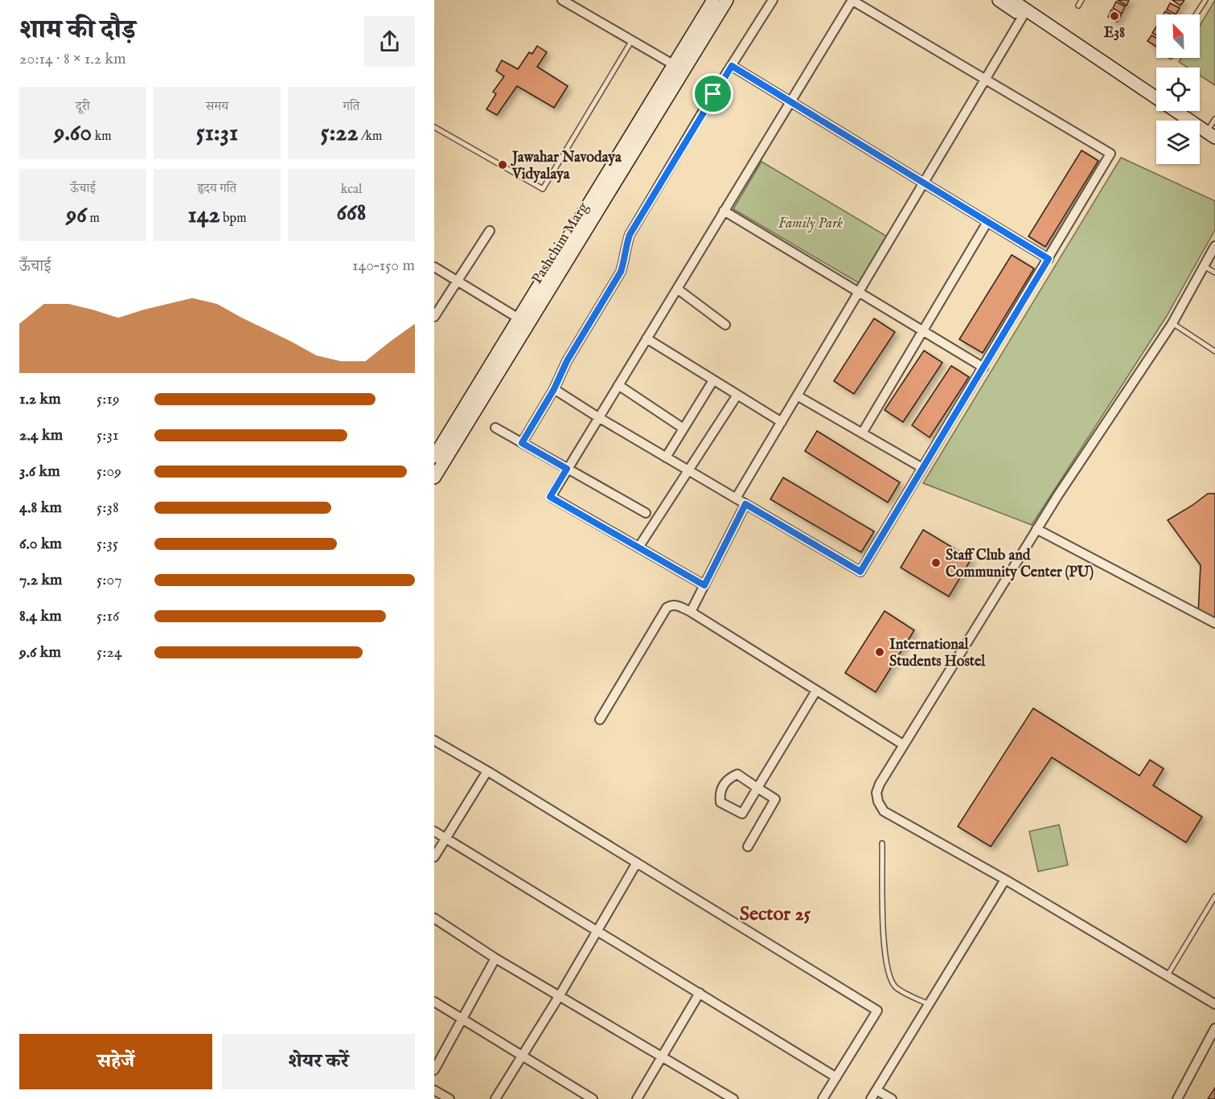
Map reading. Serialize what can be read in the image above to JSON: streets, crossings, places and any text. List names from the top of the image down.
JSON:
{
  "streets": {
    "main road": ["Pashchim Marg"]
  },
  "districts": ["Sector 25"],
  "parks": ["Family Park"],
  "places": [
    "E38",
    "Jawahar Navodaya Vidyalaya",
    "Staff Club and Community Center (PU)",
    "International Students Hostel"
  ],
  "north": "top left",
  "page": {
    "heading": ["शाम की दौड़", "20:14 · 8 × 1.2 km"],
    "stats": [
      ["दूरी", "9.60 km"],
      ["समय", "51:31"],
      ["गति", "5:22 /km"],
      ["ऊँचाई", "96 m"],
      ["हृदय गति", "142 bpm"],
      ["kcal", "668"]
    ],
    "chart": ["ऊँचाई", "140–150 m"],
    "list": [
      {
        "name": "1.2 km",
        "note": "5:19"
      },
      {
        "name": "2.4 km",
        "note": "5:31"
      },
      {
        "name": "3.6 km",
        "note": "5:09"
      },
      {
        "name": "4.8 km",
        "note": "5:38"
      },
      {
        "name": "6.0 km",
        "note": "5:35"
      },
      {
        "name": "7.2 km",
        "note": "5:07"
      },
      {
        "name": "8.4 km",
        "note": "5:16"
      },
      {
        "name": "9.6 km",
        "note": "5:24"
      }
    ],
    "buttons": ["सहेजें", "शेयर करें"]
  }
}
